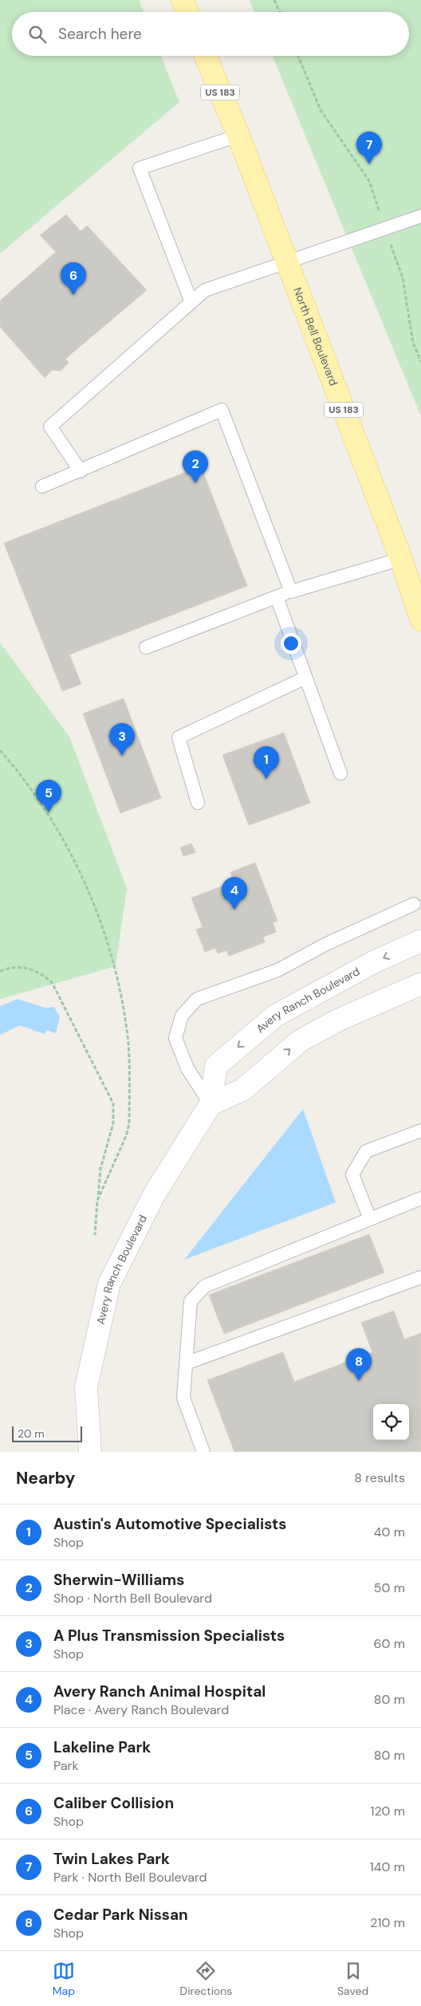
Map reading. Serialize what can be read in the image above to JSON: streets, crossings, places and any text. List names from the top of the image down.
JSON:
{
  "streets": {
    "main road": ["US 183", "North Bell Boulevard"],
    "street": ["Avery Ranch Boulevard"]
  },
  "crossings": [
    ["US 183", "North Bell Boulevard"]
  ],
  "scale_bar": "20 m",
  "page": {
    "search": "Search here",
    "pins": [
      "7",
      "6",
      "2",
      "3",
      "1",
      "5",
      "4",
      "8"
    ],
    "scale": "20 m",
    "heading": ["Nearby", "8 results"],
    "list": [
      {
        "mark": "1",
        "name": "Austin's Automotive Specialists",
        "note": "Shop",
        "value": "40 m"
      },
      {
        "mark": "2",
        "name": "Sherwin-Williams",
        "note": "Shop · North Bell Boulevard",
        "value": "50 m"
      },
      {
        "mark": "3",
        "name": "A Plus Transmission Specialists",
        "note": "Shop",
        "value": "60 m"
      },
      {
        "mark": "4",
        "name": "Avery Ranch Animal Hospital",
        "note": "Place · Avery Ranch Boulevard",
        "value": "80 m"
      },
      {
        "mark": "5",
        "name": "Lakeline Park",
        "note": "Park",
        "value": "80 m"
      },
      {
        "mark": "6",
        "name": "Caliber Collision",
        "note": "Shop",
        "value": "120 m"
      },
      {
        "mark": "7",
        "name": "Twin Lakes Park",
        "note": "Park · North Bell Boulevard",
        "value": "140 m"
      },
      {
        "mark": "8",
        "name": "Cedar Park Nissan",
        "note": "Shop",
        "value": "210 m"
      }
    ],
    "nav": ["Map", "Directions", "Saved"]
  }
}
